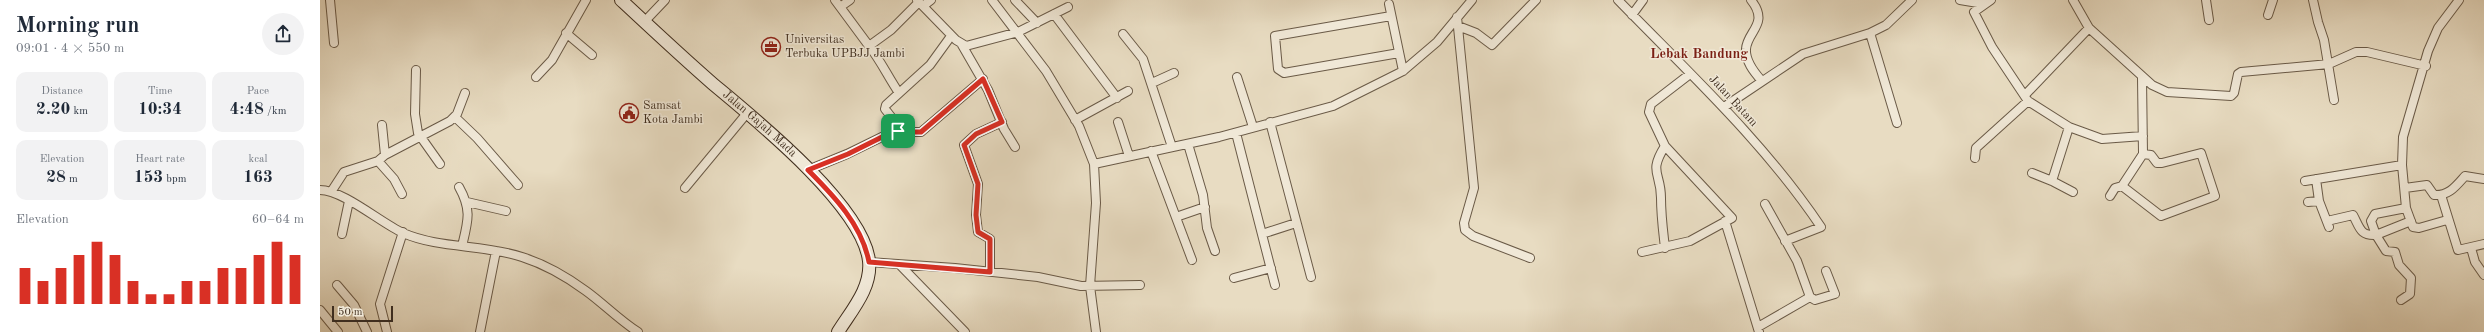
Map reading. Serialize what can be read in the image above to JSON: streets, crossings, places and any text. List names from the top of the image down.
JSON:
{
  "streets": {
    "main road": ["Jalan Gajah Mada"],
    "street": ["Jalan Batam"]
  },
  "districts": ["Lebak Bandung"],
  "places": {
    "office": ["Universitas Terbuka UPBJJ Jambi"],
    "public building": ["Samsat Kota Jambi"]
  },
  "scale_bar": "50 m",
  "page": {
    "heading": ["Morning run", "09:01 · 4 × 550 m"],
    "stats": [
      ["Distance", "2.20 km"],
      ["Time", "10:34"],
      ["Pace", "4:48 /km"],
      ["Elevation", "28 m"],
      ["Heart rate", "153 bpm"],
      ["kcal", "163"]
    ],
    "chart": ["Elevation", "60–64 m"],
    "scale": "50 m"
  }
}
